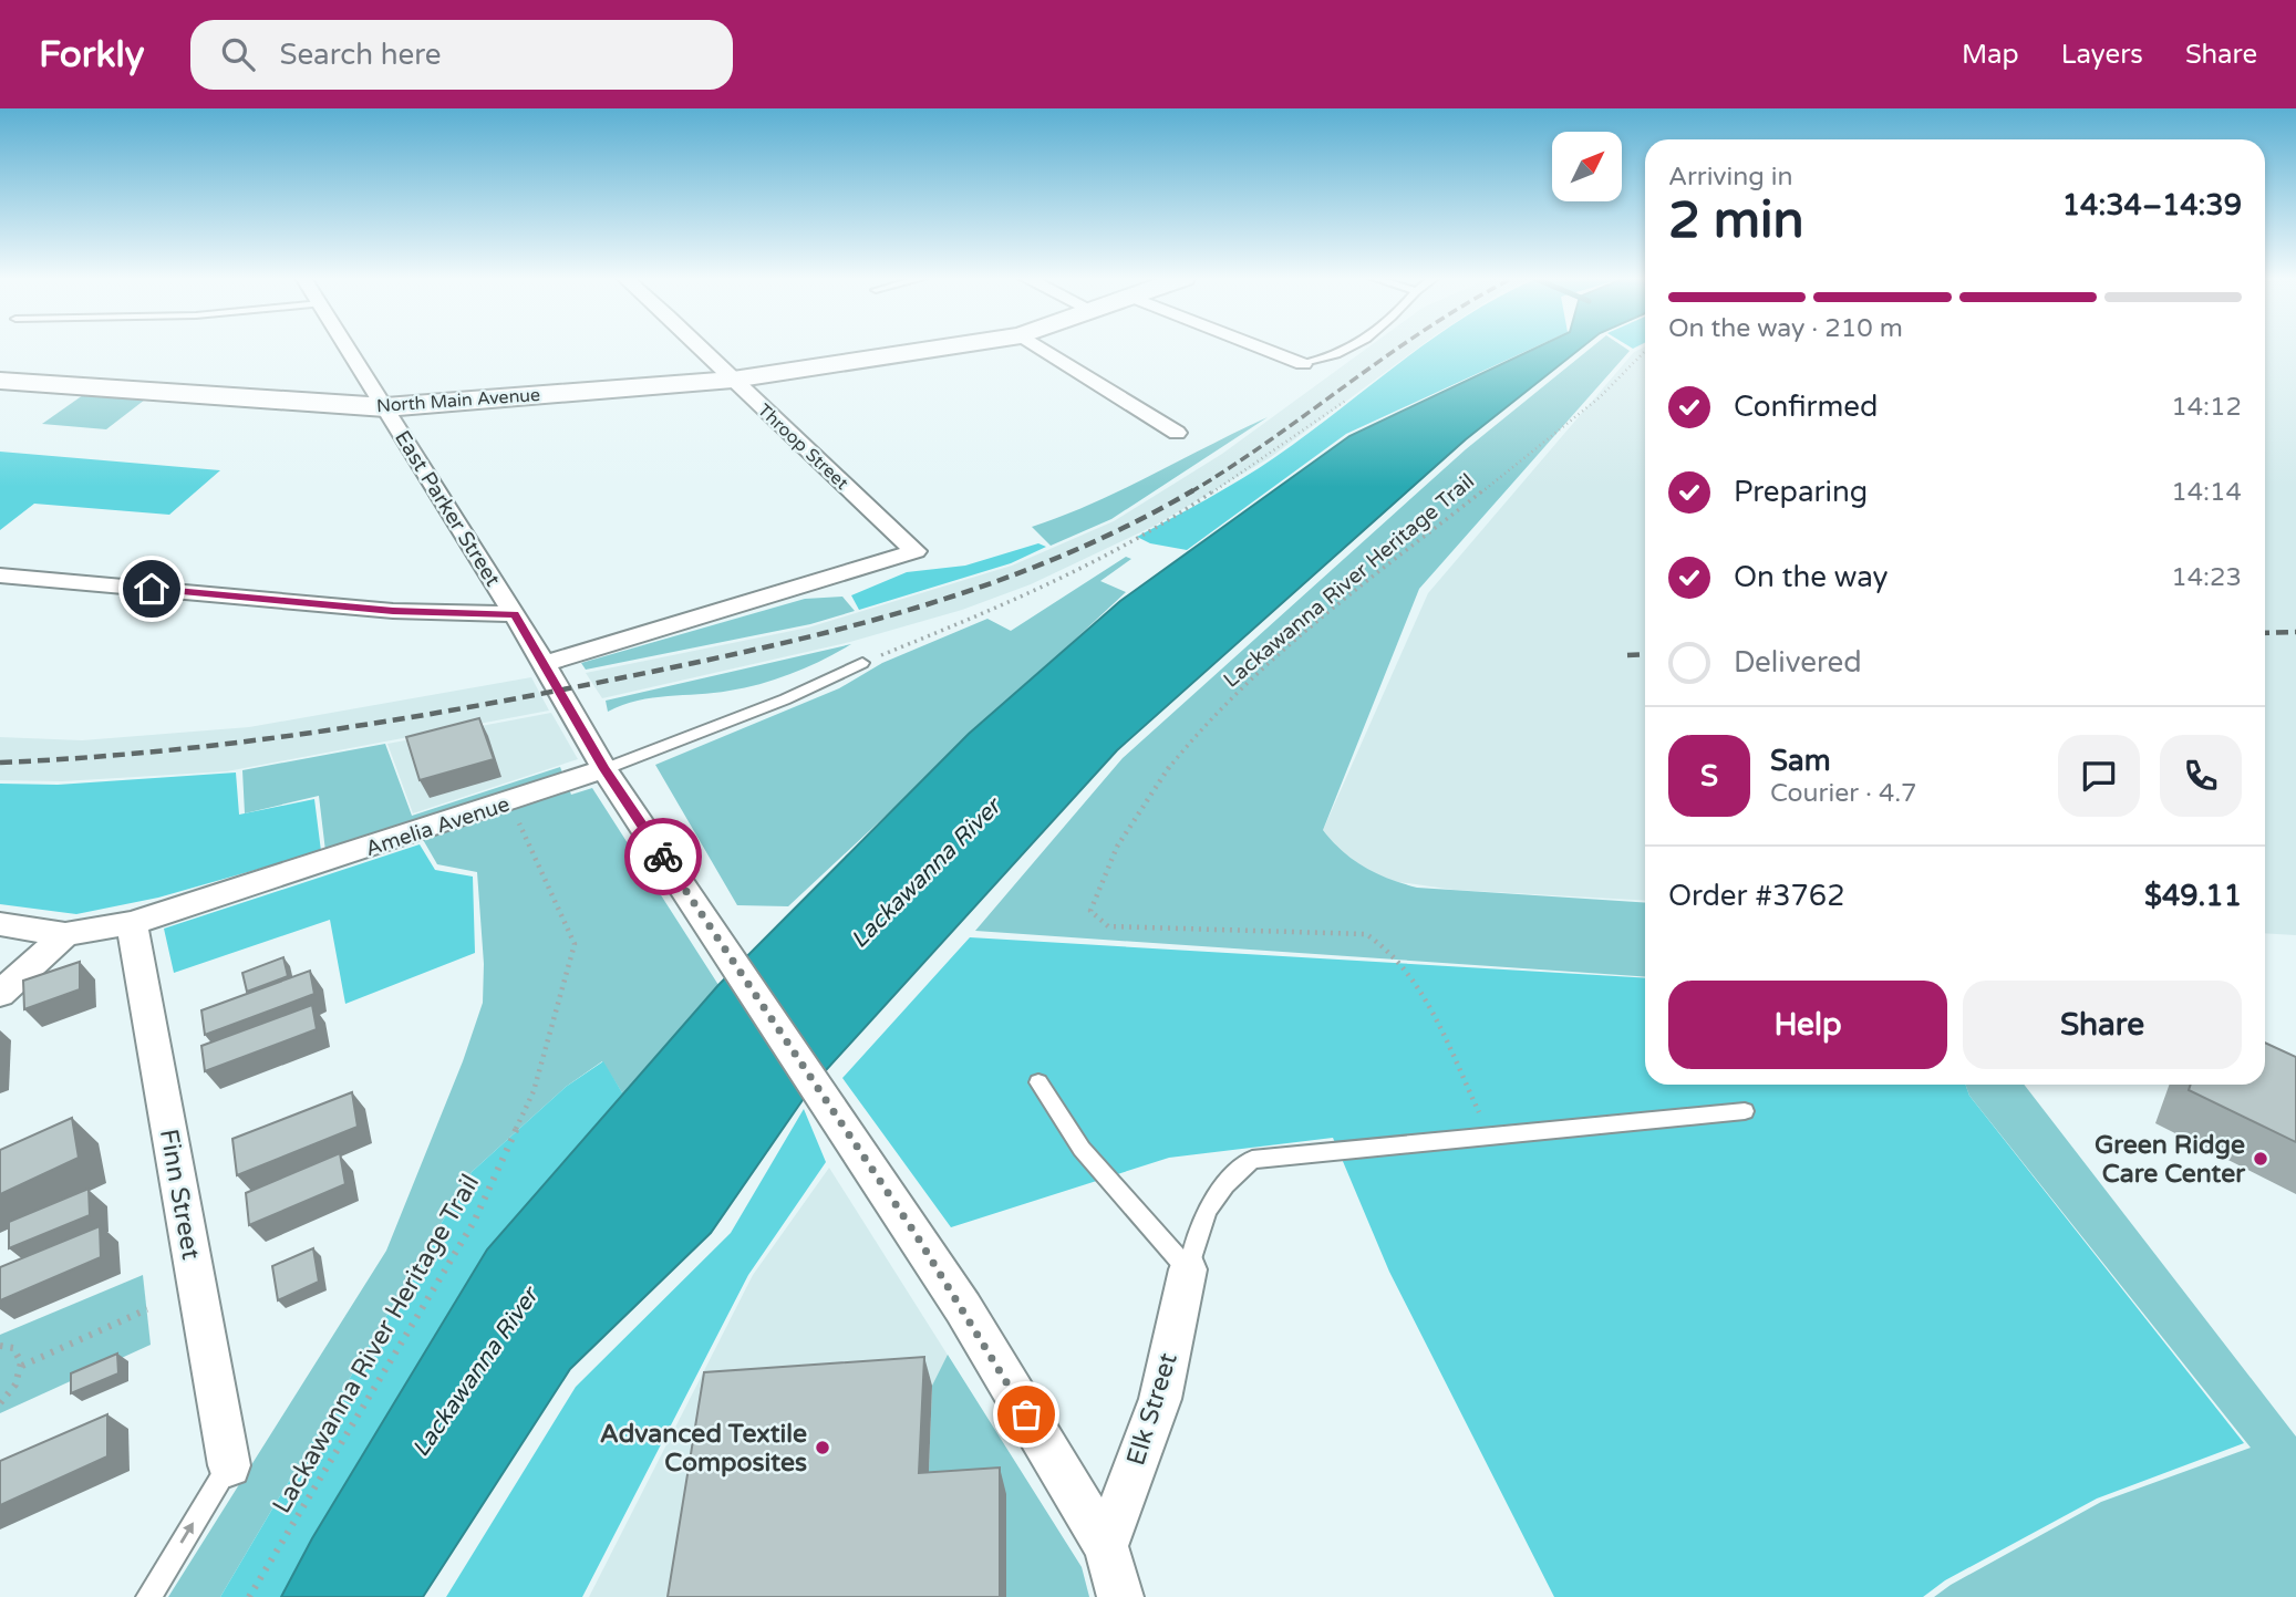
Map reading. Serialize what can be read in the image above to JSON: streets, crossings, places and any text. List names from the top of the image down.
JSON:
{
  "streets": {
    "main road": ["North Main Avenue"],
    "street": [
      "Throop Street",
      "East Parker Street",
      "Amelia Avenue",
      "Finn Street",
      "Elk Street"
    ],
    "path": ["Lackawanna River Heritage Trail"]
  },
  "crossings": [
    ["North Main Avenue", "Throop Street"],
    ["North Main Avenue", "East Parker Street"],
    ["East Parker Street", "Amelia Avenue"],
    ["East Parker Street", "Elk Street"],
    ["Lackawanna River Heritage Trail", "Amelia Avenue"],
    ["Amelia Avenue", "Finn Street"]
  ],
  "water": ["Lackawanna River"],
  "places": ["Green Ridge Care Center", "Advanced Textile Composites"],
  "north": "top right",
  "page": {
    "header": "Forkly",
    "search": "Search here",
    "nav": ["Map", "Layers", "Share"],
    "heading": ["2 min", "Arriving in", "14:34–14:39"],
    "panel": [
      "Sam",
      "Courier · 4.7",
      "Order #3762",
      "$49.11"
    ],
    "bar": "On the way · 210 m",
    "list": [
      ["Confirmed", "14:12"],
      ["Preparing", "14:14"],
      ["On the way", "14:23"],
      "Delivered"
    ],
    "round": "S",
    "buttons": ["Help", "Share"]
  }
}
